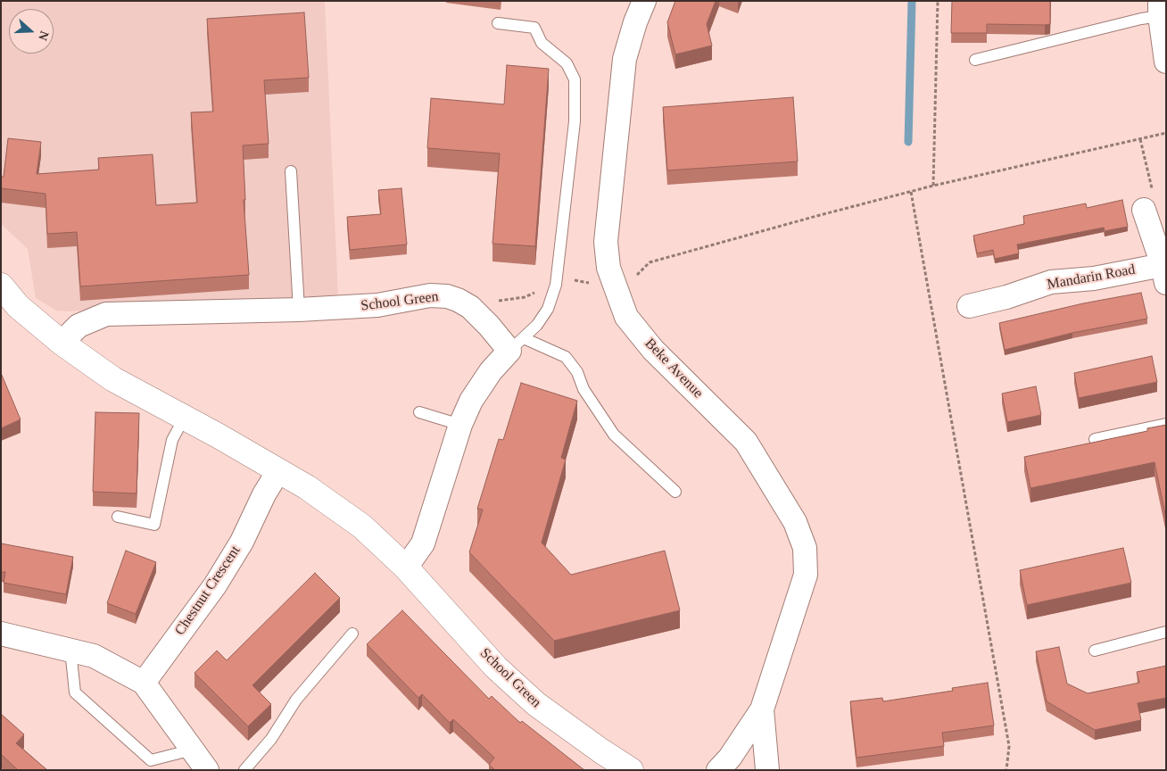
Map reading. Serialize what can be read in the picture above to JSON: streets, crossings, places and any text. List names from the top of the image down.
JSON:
{
  "streets": {
    "main road": ["School Green"],
    "street": ["Mandarin Road", "Beke Avenue", "Chestnut Crescent"]
  },
  "crossings": [
    ["School Green", "Chestnut Crescent"]
  ],
  "north": "right"
}
